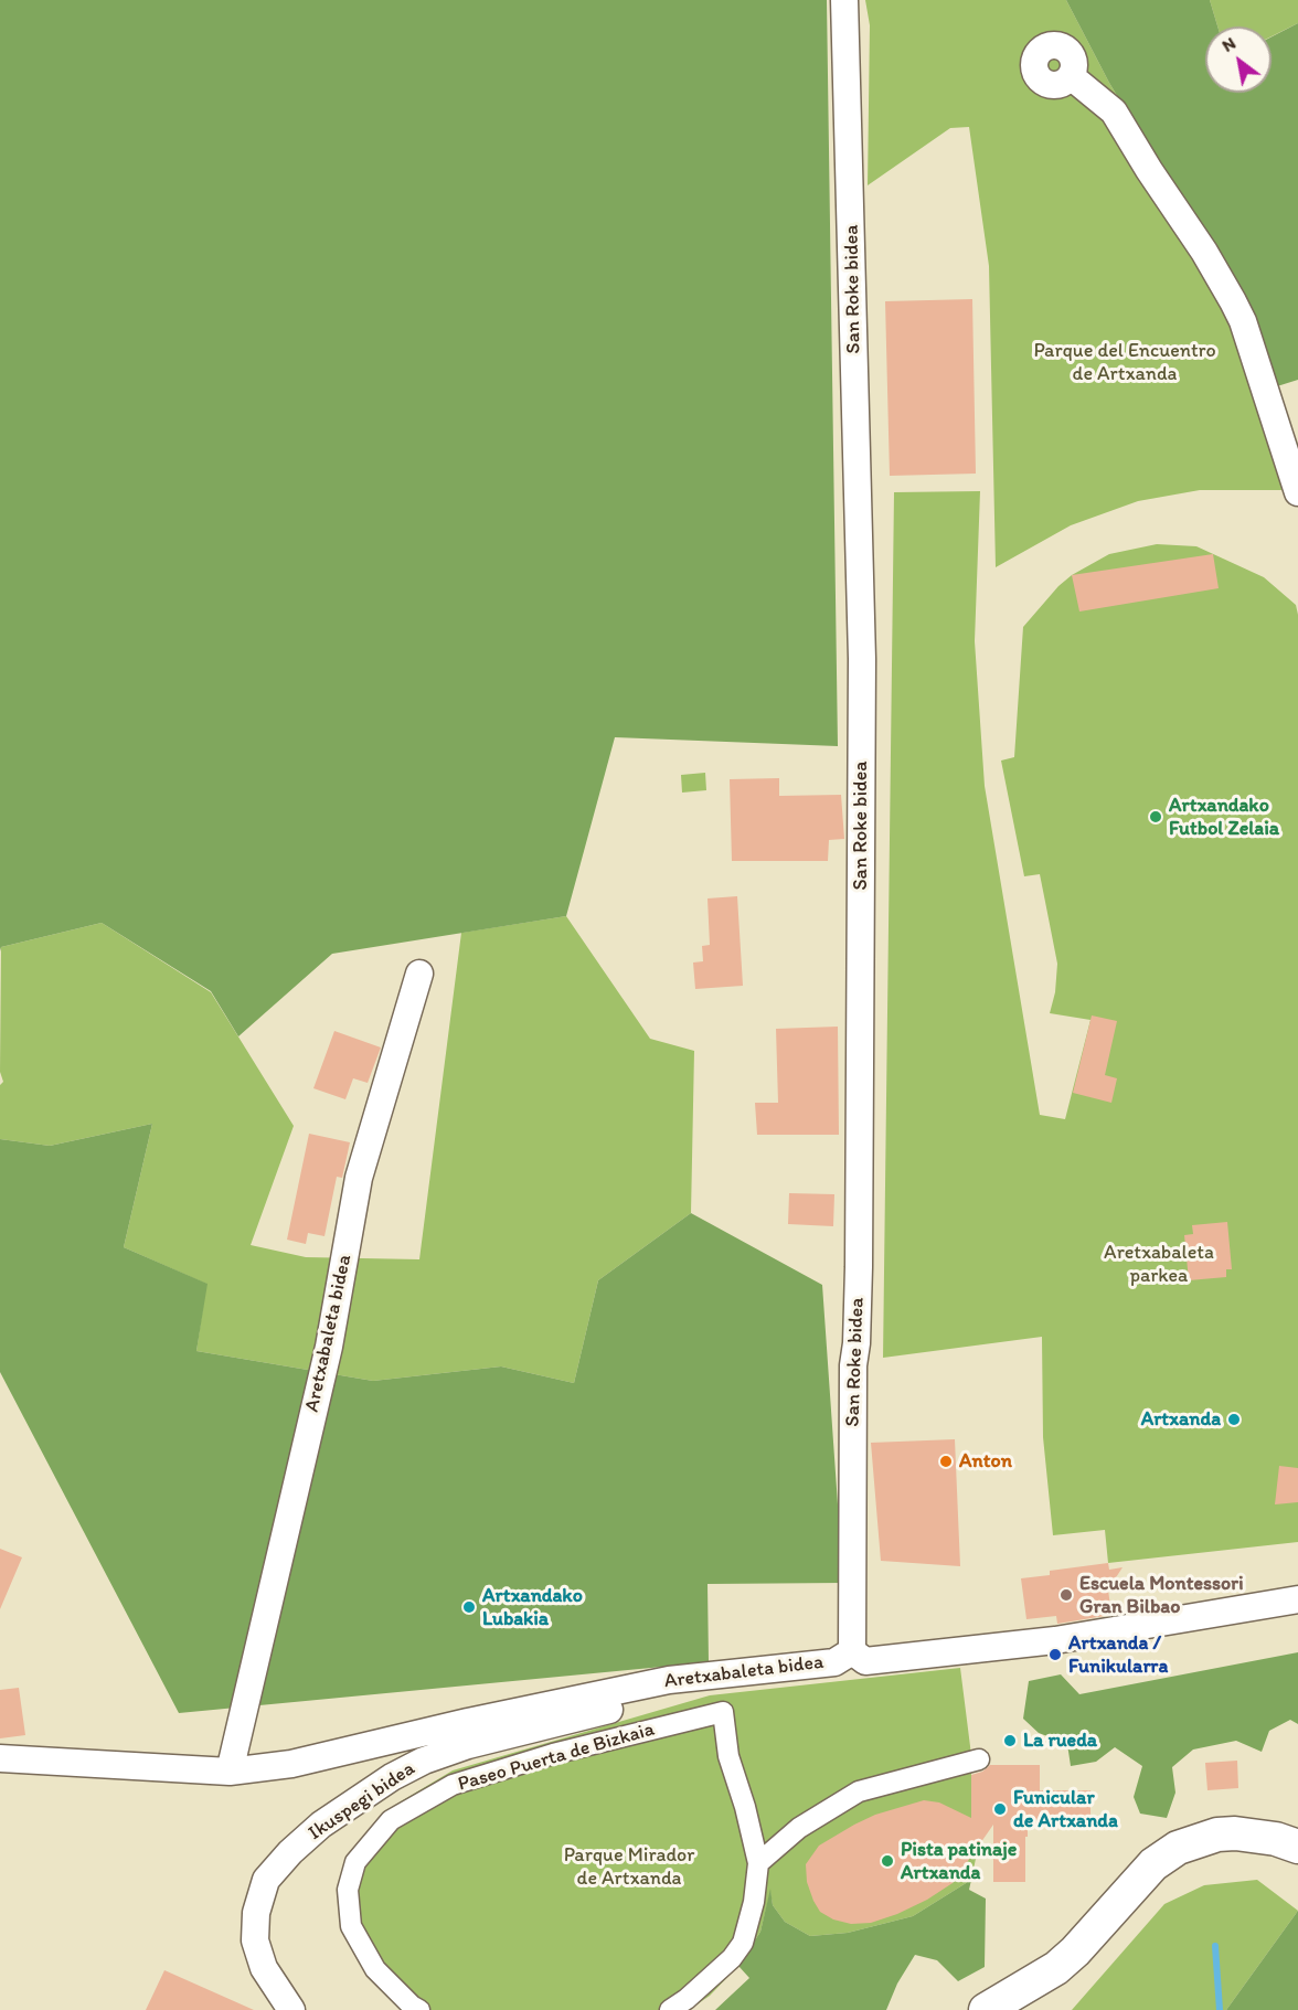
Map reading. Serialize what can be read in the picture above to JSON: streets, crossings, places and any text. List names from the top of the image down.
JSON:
{
  "streets": {
    "street": [
      "San Roke bidea",
      "Aretxabaleta bidea",
      "Paseo Puerta de Bizkaia",
      "Ikuspegi bidea"
    ]
  },
  "crossings": [
    ["San Roke bidea", "Aretxabaleta bidea"],
    ["Aretxabaleta bidea", "Ikuspegi bidea"]
  ],
  "parks": ["Parque del Encuentro de Artxanda", "Aretxabaleta parkea", "Parque Mirador de Artxanda"],
  "places": [
    "Artxandako Futbol Zelaia",
    "Artxanda",
    "Anton",
    "Escuela Montessori Gran Bilbao",
    "Artxandako Lubakia",
    "Artxanda / Funikularra",
    "La rueda",
    "Funicular de Artxanda",
    "Pista patinaje Artxanda"
  ],
  "north": "top left"
}
